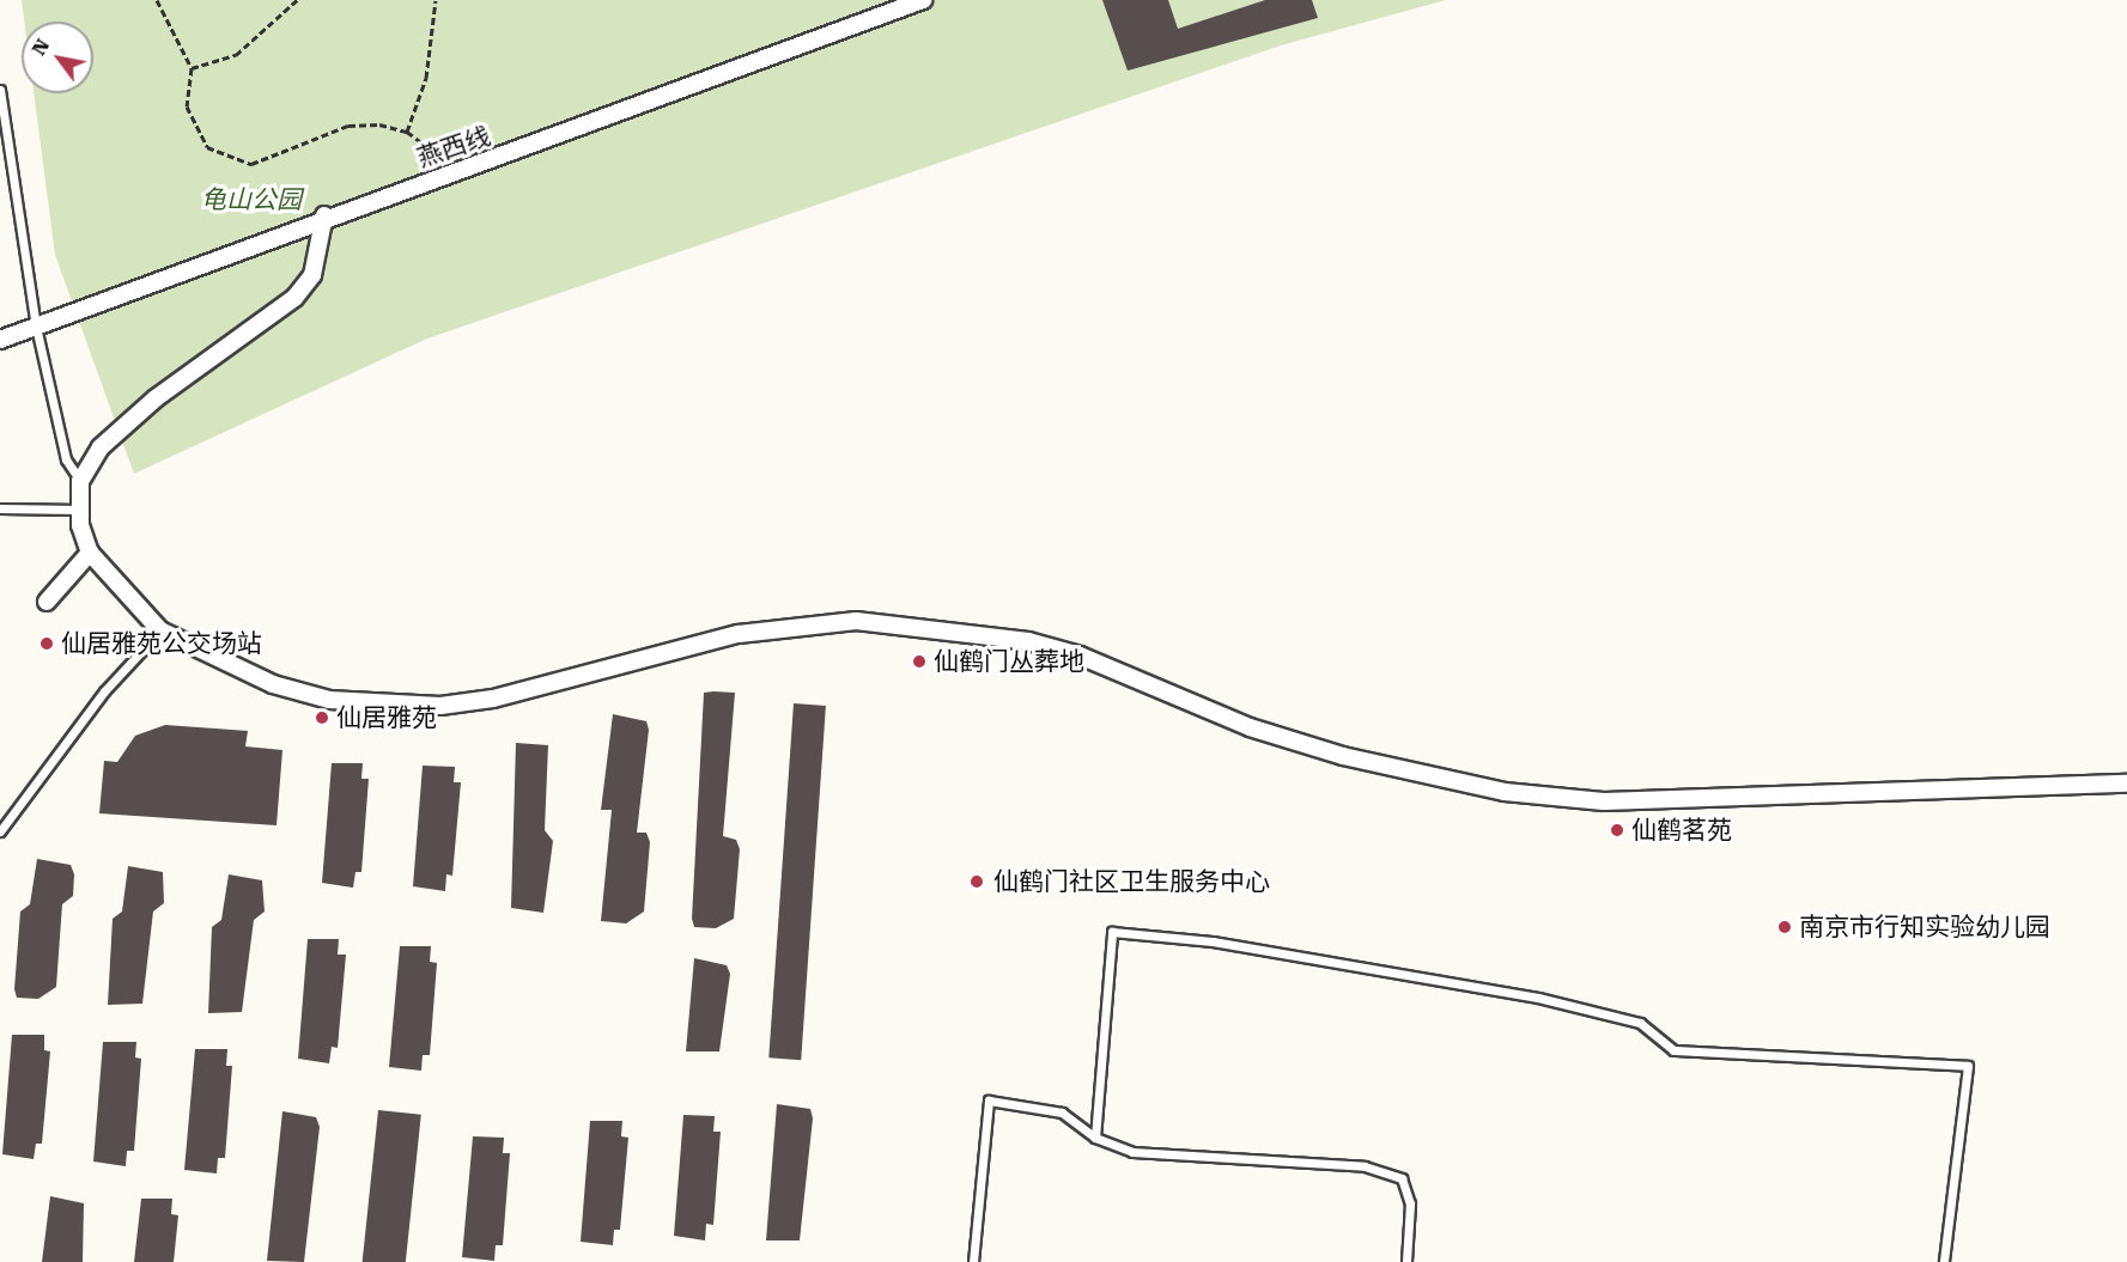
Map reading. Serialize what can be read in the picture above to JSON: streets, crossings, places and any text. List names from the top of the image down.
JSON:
{
  "streets": {
    "street": ["燕西线"]
  },
  "parks": ["龟山公园"],
  "places": [
    "仙居雅苑公交场站",
    "仙鹤门丛葬地",
    "仙居雅苑",
    "仙鹤茗苑",
    "仙鹤门社区卫生服务中心",
    "南京市行知实验幼儿园"
  ],
  "north": "top left"
}
